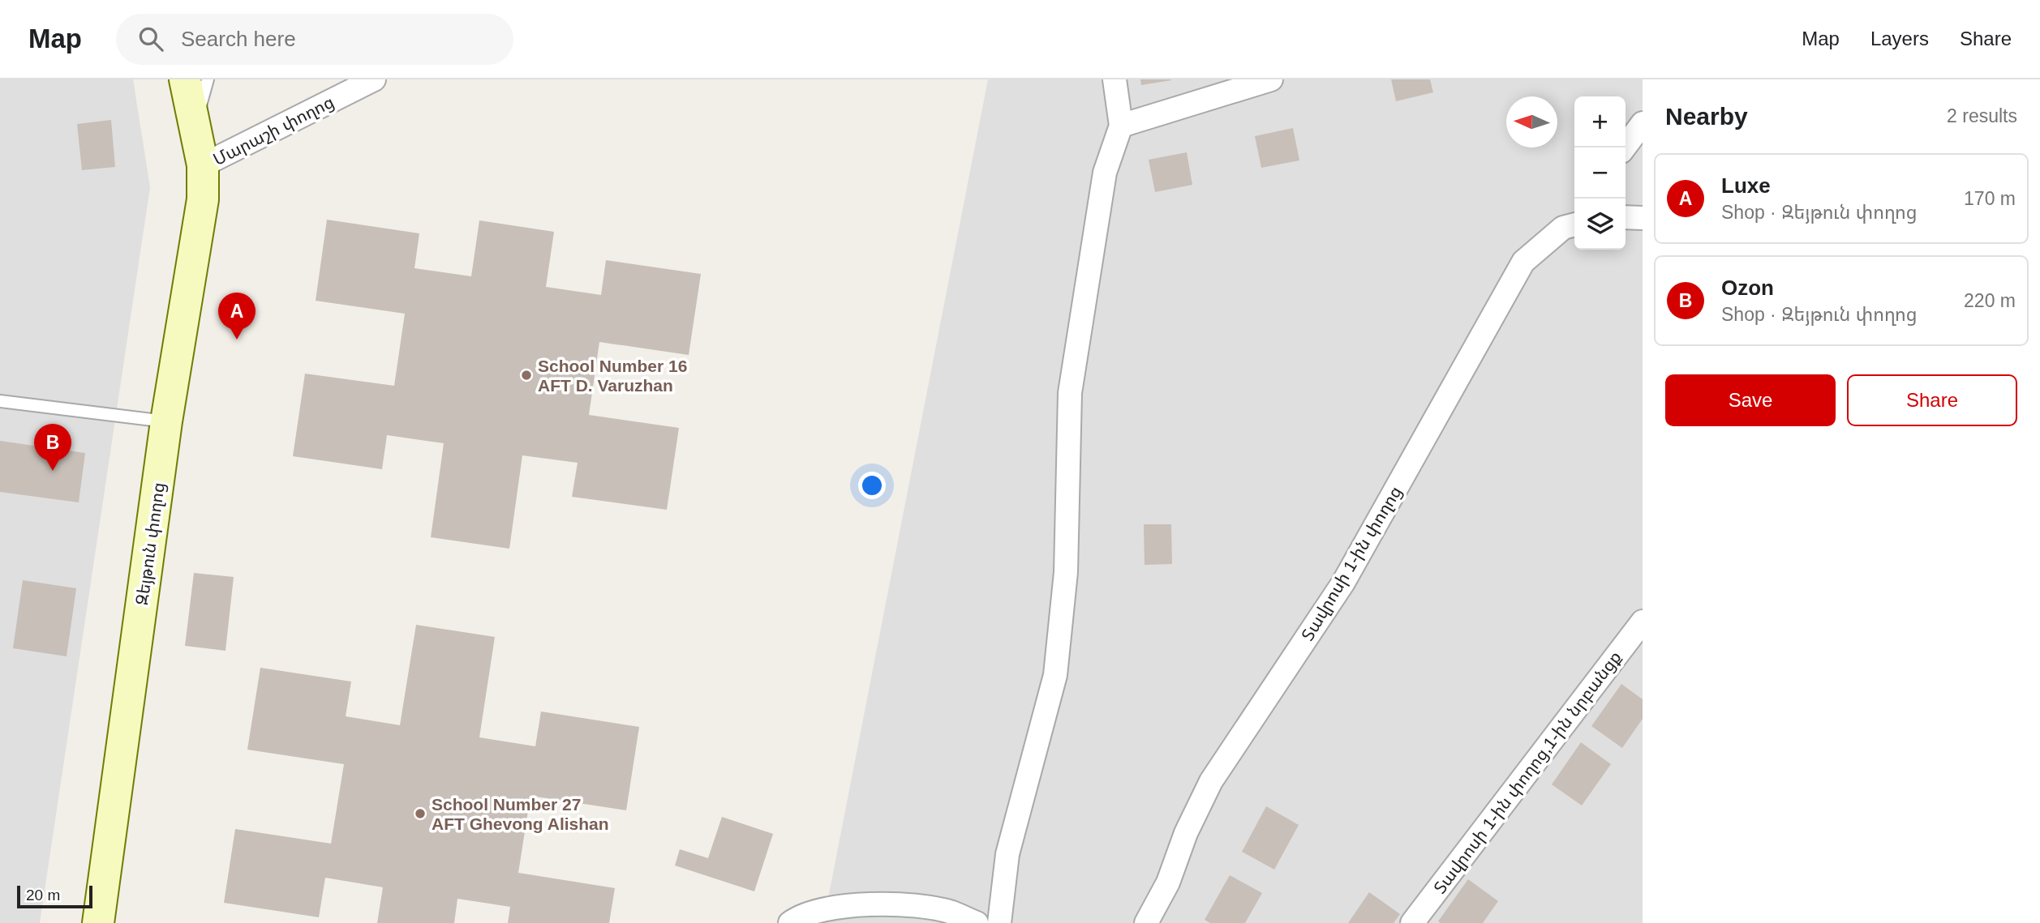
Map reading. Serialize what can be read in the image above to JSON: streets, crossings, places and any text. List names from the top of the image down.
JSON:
{
  "streets": {
    "street": [
      "Մարաշի փողոց",
      "Զեյթուն փողոց",
      "Տավրոսի 1-ին փողոց",
      "Տավրոսի 1-ին փողոց,1-ին նրբանցք"
    ]
  },
  "crossings": [
    ["Մարաշի փողոց", "Զեյթուն փողոց"]
  ],
  "places": ["School Number 16 AFT D. Varuzhan", "School Number 27 AFT Ghevong Alishan"],
  "scale_bar": "20 m",
  "north": "left",
  "page": {
    "header": "Map",
    "search": "Search here",
    "nav": ["Map", "Layers", "Share"],
    "heading": ["Nearby", "2 results"],
    "map_buttons": ["+", "−"],
    "list": [
      {
        "mark": "A",
        "name": "Luxe",
        "note": "Shop · Զեյթուն փողոց",
        "value": "170 m"
      },
      {
        "mark": "B",
        "name": "Ozon",
        "note": "Shop · Զեյթուն փողոց",
        "value": "220 m"
      }
    ],
    "pins": ["A", "B"],
    "buttons": ["Save", "Share"],
    "scale": "20 m"
  }
}
